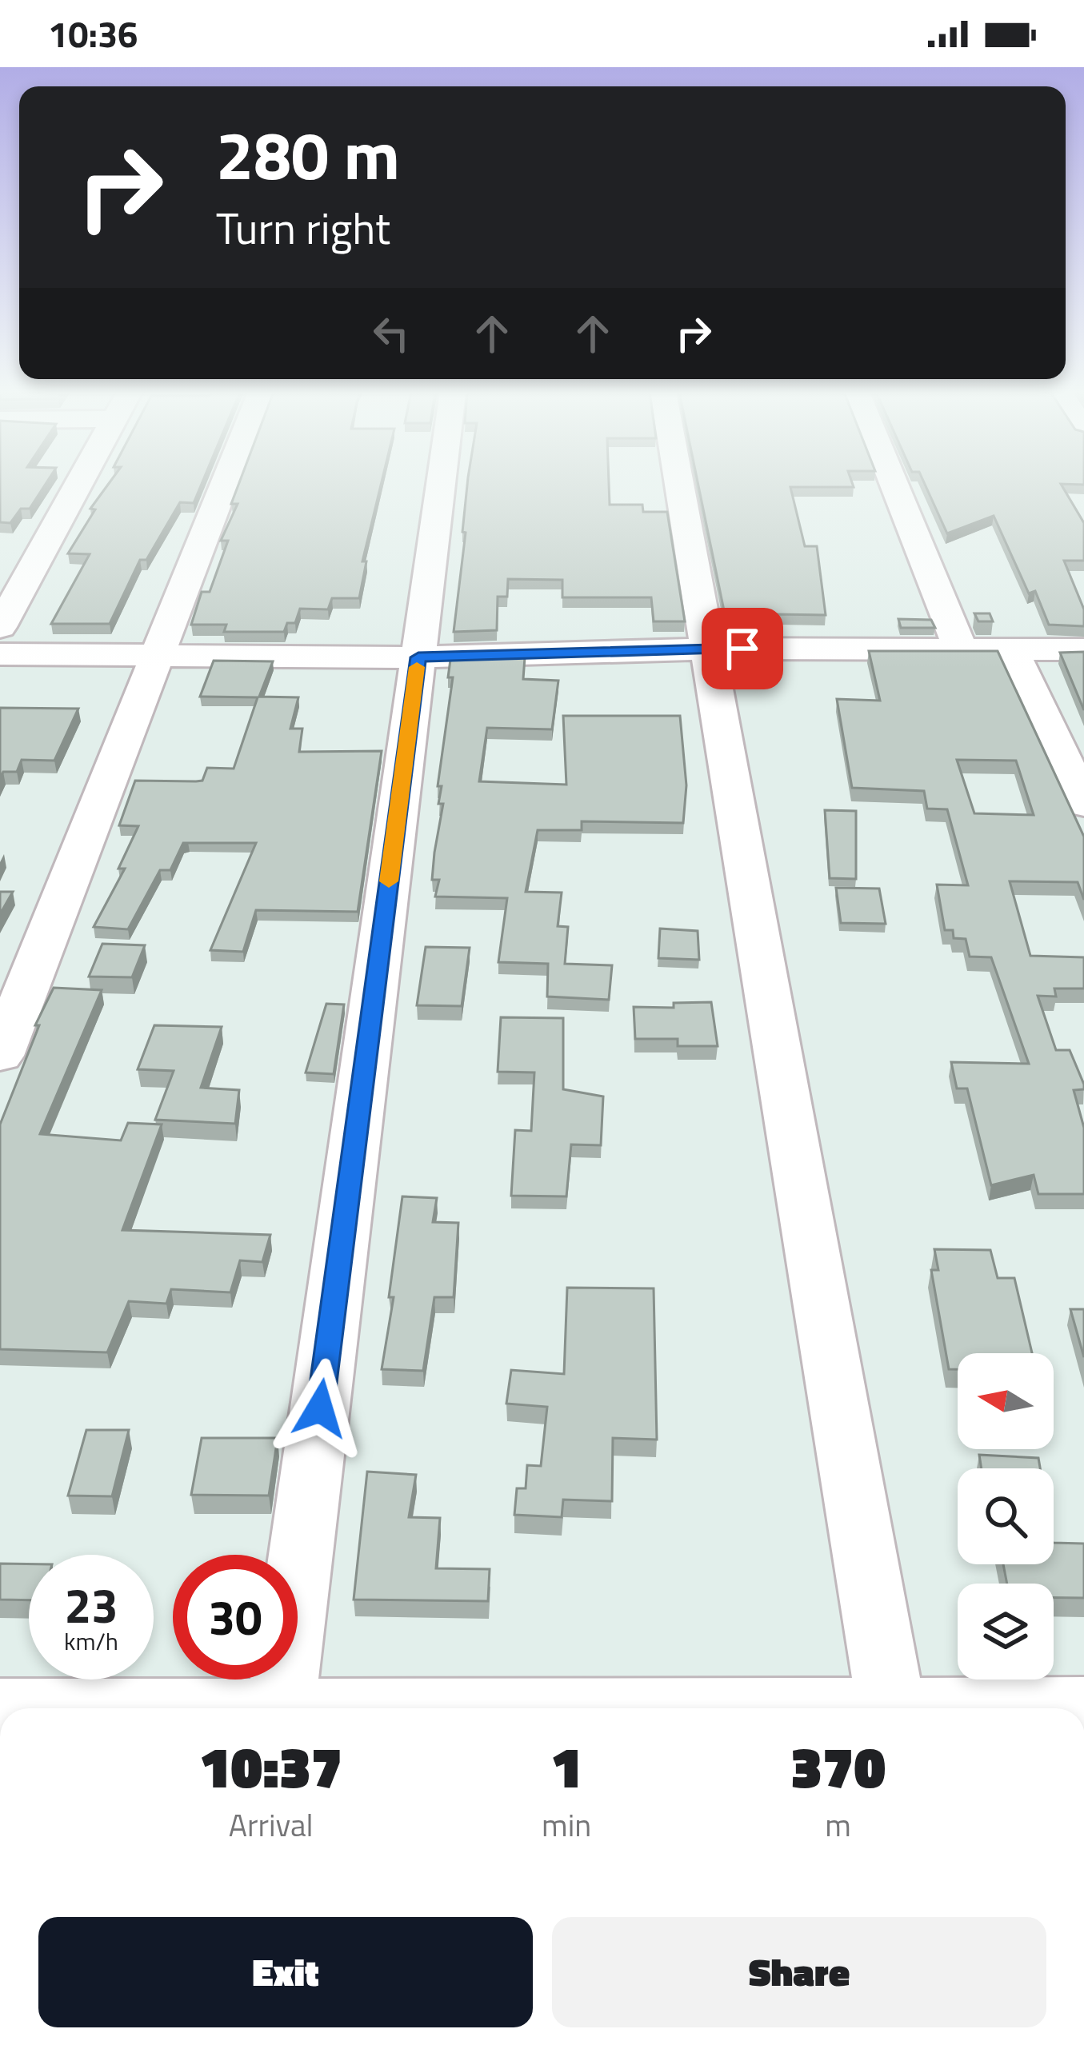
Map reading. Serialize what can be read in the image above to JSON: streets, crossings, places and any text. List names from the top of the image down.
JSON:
{
  "north": "left",
  "page": {
    "status": "10:36",
    "turn": ["280 m", "Turn right"],
    "speed": "23 km/h",
    "limit": "30",
    "eta": [
      "10:37",
      "Arrival",
      "1",
      "min",
      "370",
      "m"
    ],
    "buttons": ["Exit", "Share"]
  }
}
